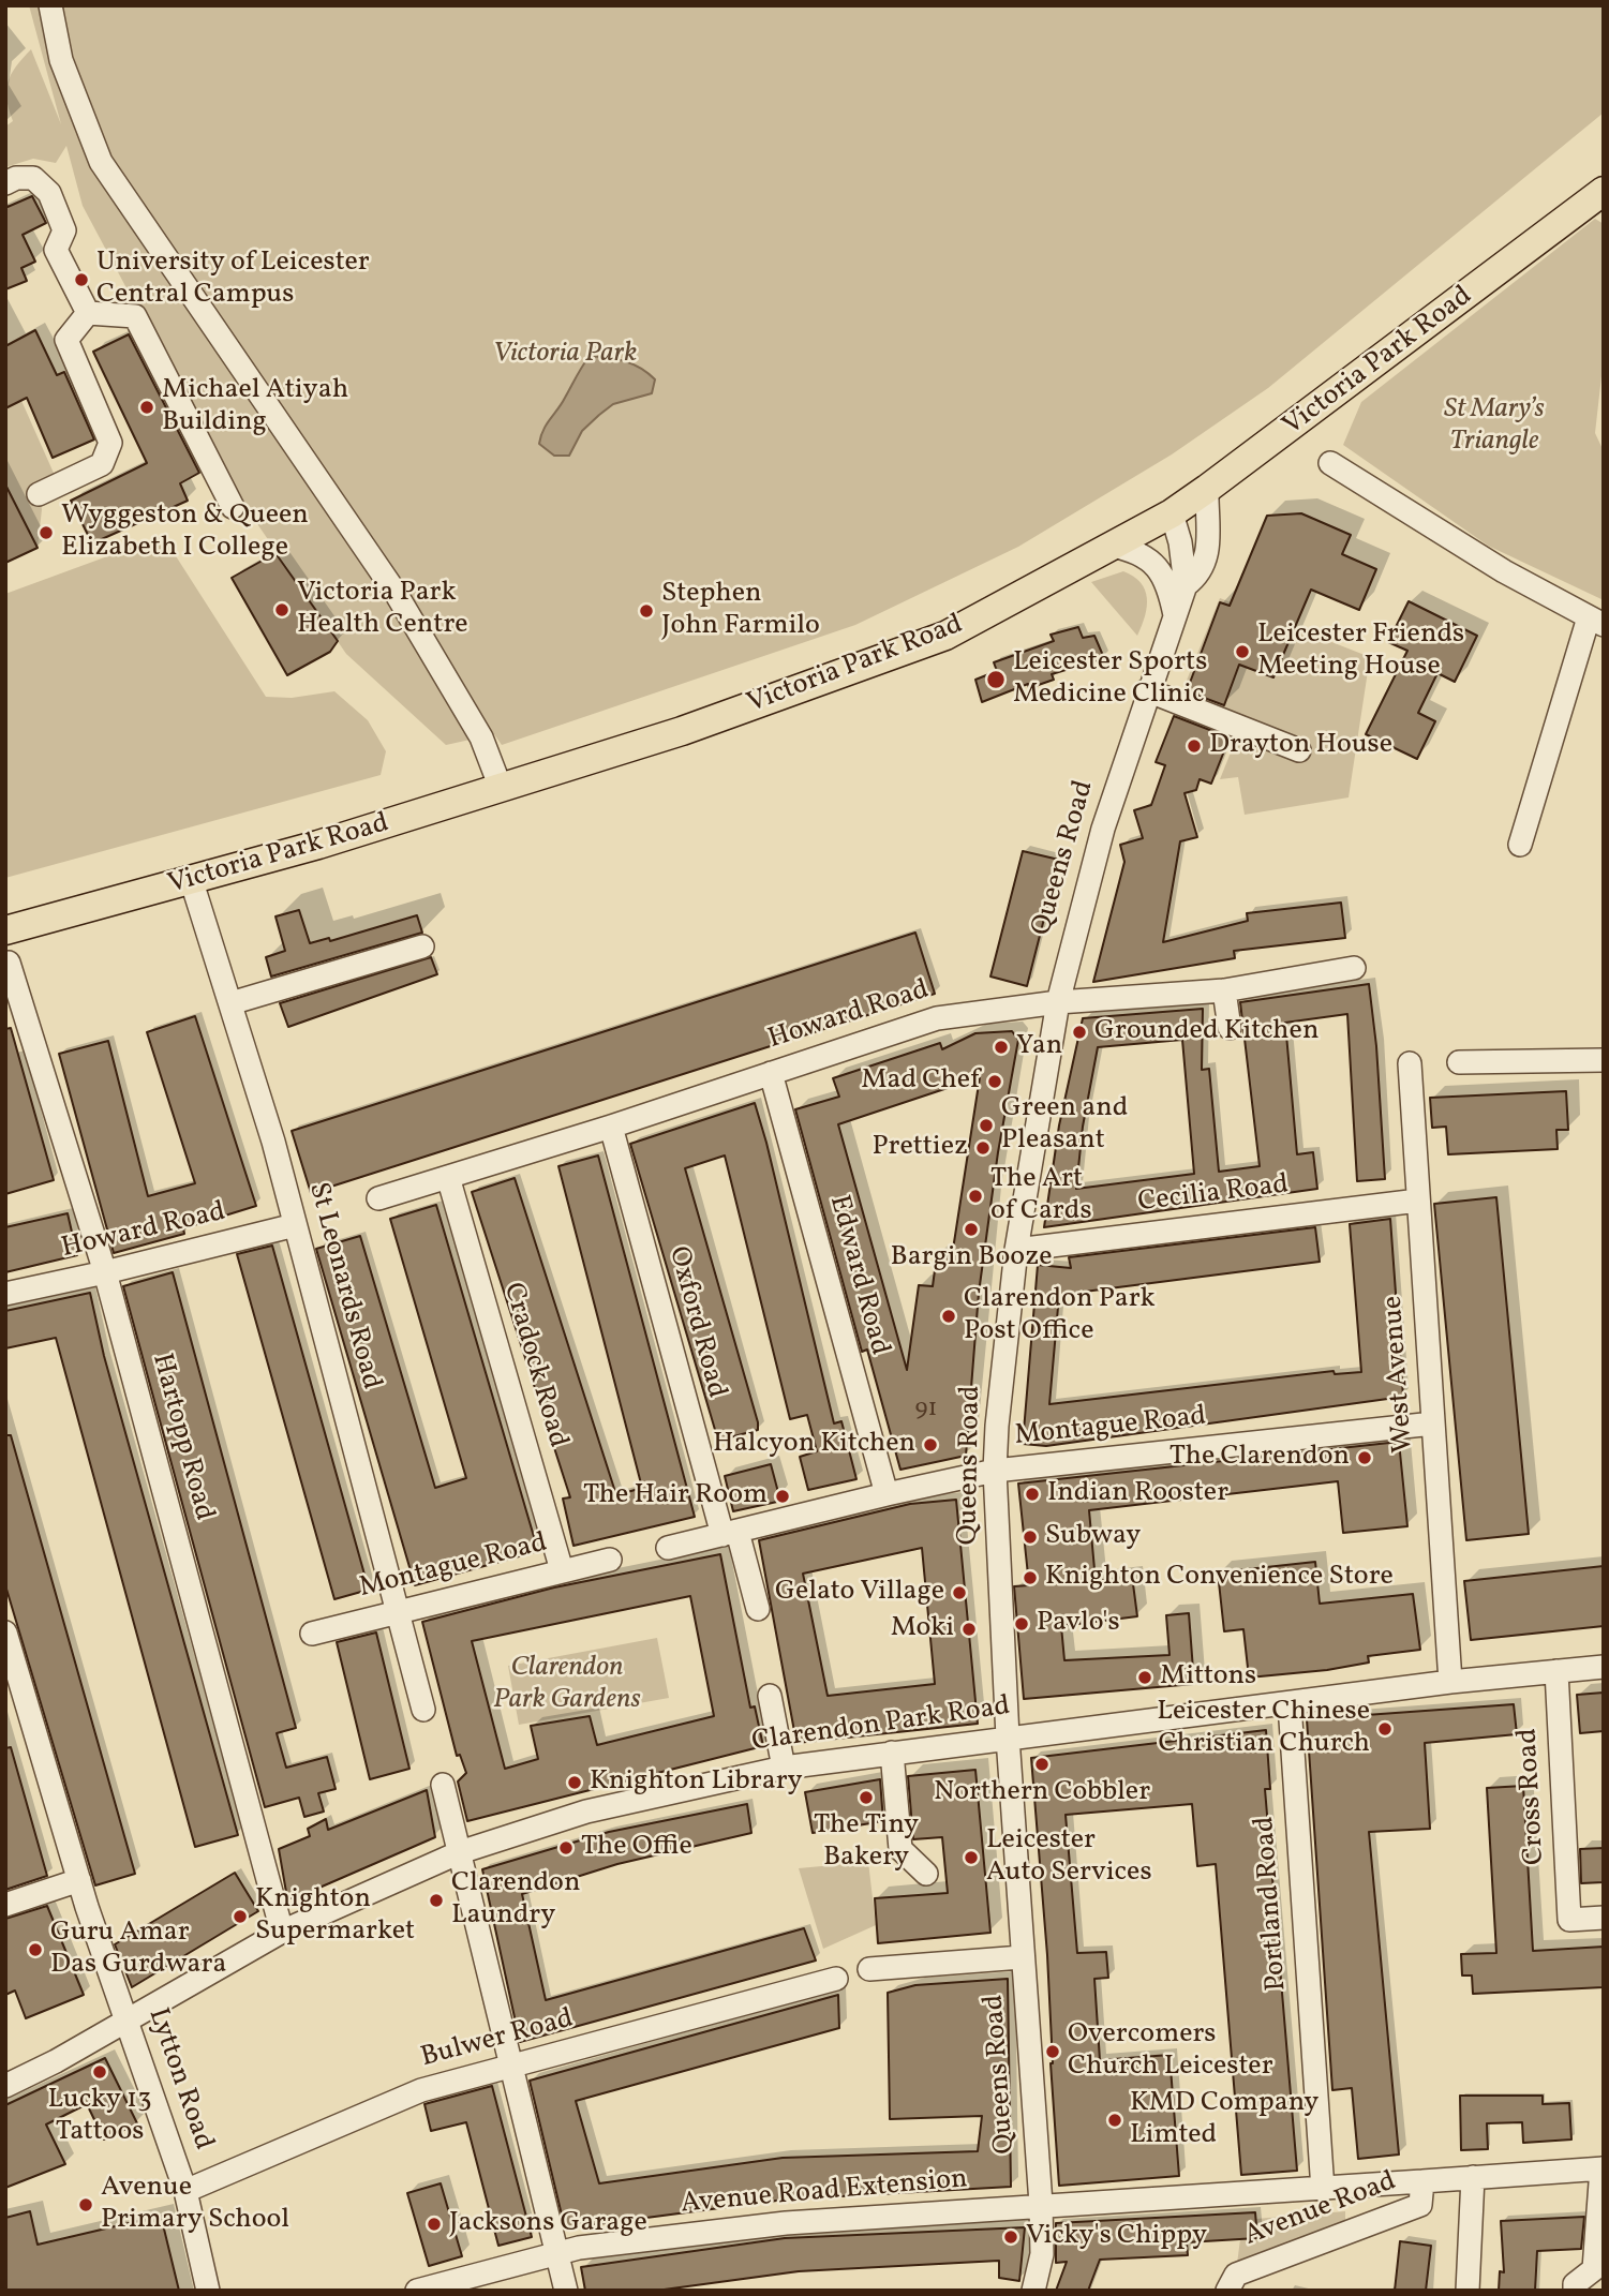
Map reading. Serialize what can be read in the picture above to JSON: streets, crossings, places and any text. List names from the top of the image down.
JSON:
{
  "streets": {
    "main road": ["Victoria Park Road"],
    "street": [
      "Queens Road",
      "Howard Road",
      "Cecilia Road",
      "Edward Road",
      "St Leonards Road",
      "Oxford Road",
      "Cradock Road",
      "West Avenue",
      "Montague Road",
      "Hartopp Road",
      "Clarendon Park Road",
      "Cross Road",
      "Portland Road",
      "Bulwer Road",
      "Lytton Road",
      "Avenue Road Extension",
      "Avenue Road"
    ]
  },
  "crossings": [
    ["Victoria Park Road", "Queens Road"],
    ["Victoria Park Road", "St Leonards Road"],
    ["Queens Road", "Howard Road"],
    ["Queens Road", "Cecilia Road"],
    ["Queens Road", "Montague Road"],
    ["Queens Road", "Clarendon Park Road"],
    ["Queens Road", "Avenue Road Extension"],
    ["Howard Road", "Edward Road"],
    ["Howard Road", "St Leonards Road"],
    ["Howard Road", "Oxford Road"],
    ["Howard Road", "Cradock Road"],
    ["Howard Road", "Hartopp Road"],
    ["Cecilia Road", "West Avenue"],
    ["Edward Road", "Montague Road"],
    ["St Leonards Road", "Montague Road"],
    ["Oxford Road", "Montague Road"],
    ["Cradock Road", "Montague Road"],
    ["West Avenue", "Montague Road"],
    ["West Avenue", "Clarendon Park Road"],
    ["Hartopp Road", "Clarendon Park Road"],
    ["Clarendon Park Road", "Cross Road"],
    ["Clarendon Park Road", "Portland Road"],
    ["Clarendon Park Road", "Lytton Road"],
    ["Portland Road", "Avenue Road Extension"],
    ["Bulwer Road", "Lytton Road"],
    ["Avenue Road Extension", "Avenue Road"]
  ],
  "parks": ["Victoria Park", "St Mary’s Triangle", "Clarendon Park Gardens"],
  "places": [
    "University of Leicester Central Campus",
    "Michael Atiyah Building",
    "Wyggeston & Queen Elizabeth I College",
    "Victoria Park Health Centre",
    "Stephen John Farmilo",
    "Leicester Friends Meeting House",
    "Leicester Sports Medicine Clinic",
    "Drayton House",
    "Grounded Kitchen",
    "Yan",
    "Mad Chef",
    "Green and Pleasant",
    "Prettiez",
    "The Art of Cards",
    "Bargin Booze",
    "Clarendon Park Post Office",
    "Halcyon Kitchen",
    "The Clarendon",
    "Indian Rooster",
    "The Hair Room",
    "Subway",
    "Knighton Convenience Store",
    "Gelato Village",
    "Pavlo's",
    "Moki",
    "Mittons",
    "Leicester Chinese Christian Church",
    "Northern Cobbler",
    "Knighton Library",
    "The Tiny Bakery",
    "The Offie",
    "Leicester Auto Services",
    "Clarendon Laundry",
    "Knighton Supermarket",
    "Guru Amar Das Gurdwara",
    "Overcomers Church Leicester",
    "Lucky 13 Tattoos",
    "KMD Company Limted",
    "Avenue Primary School",
    "Jacksons Garage",
    "Vicky's Chippy"
  ],
  "house_numbers": ["91"]
}
